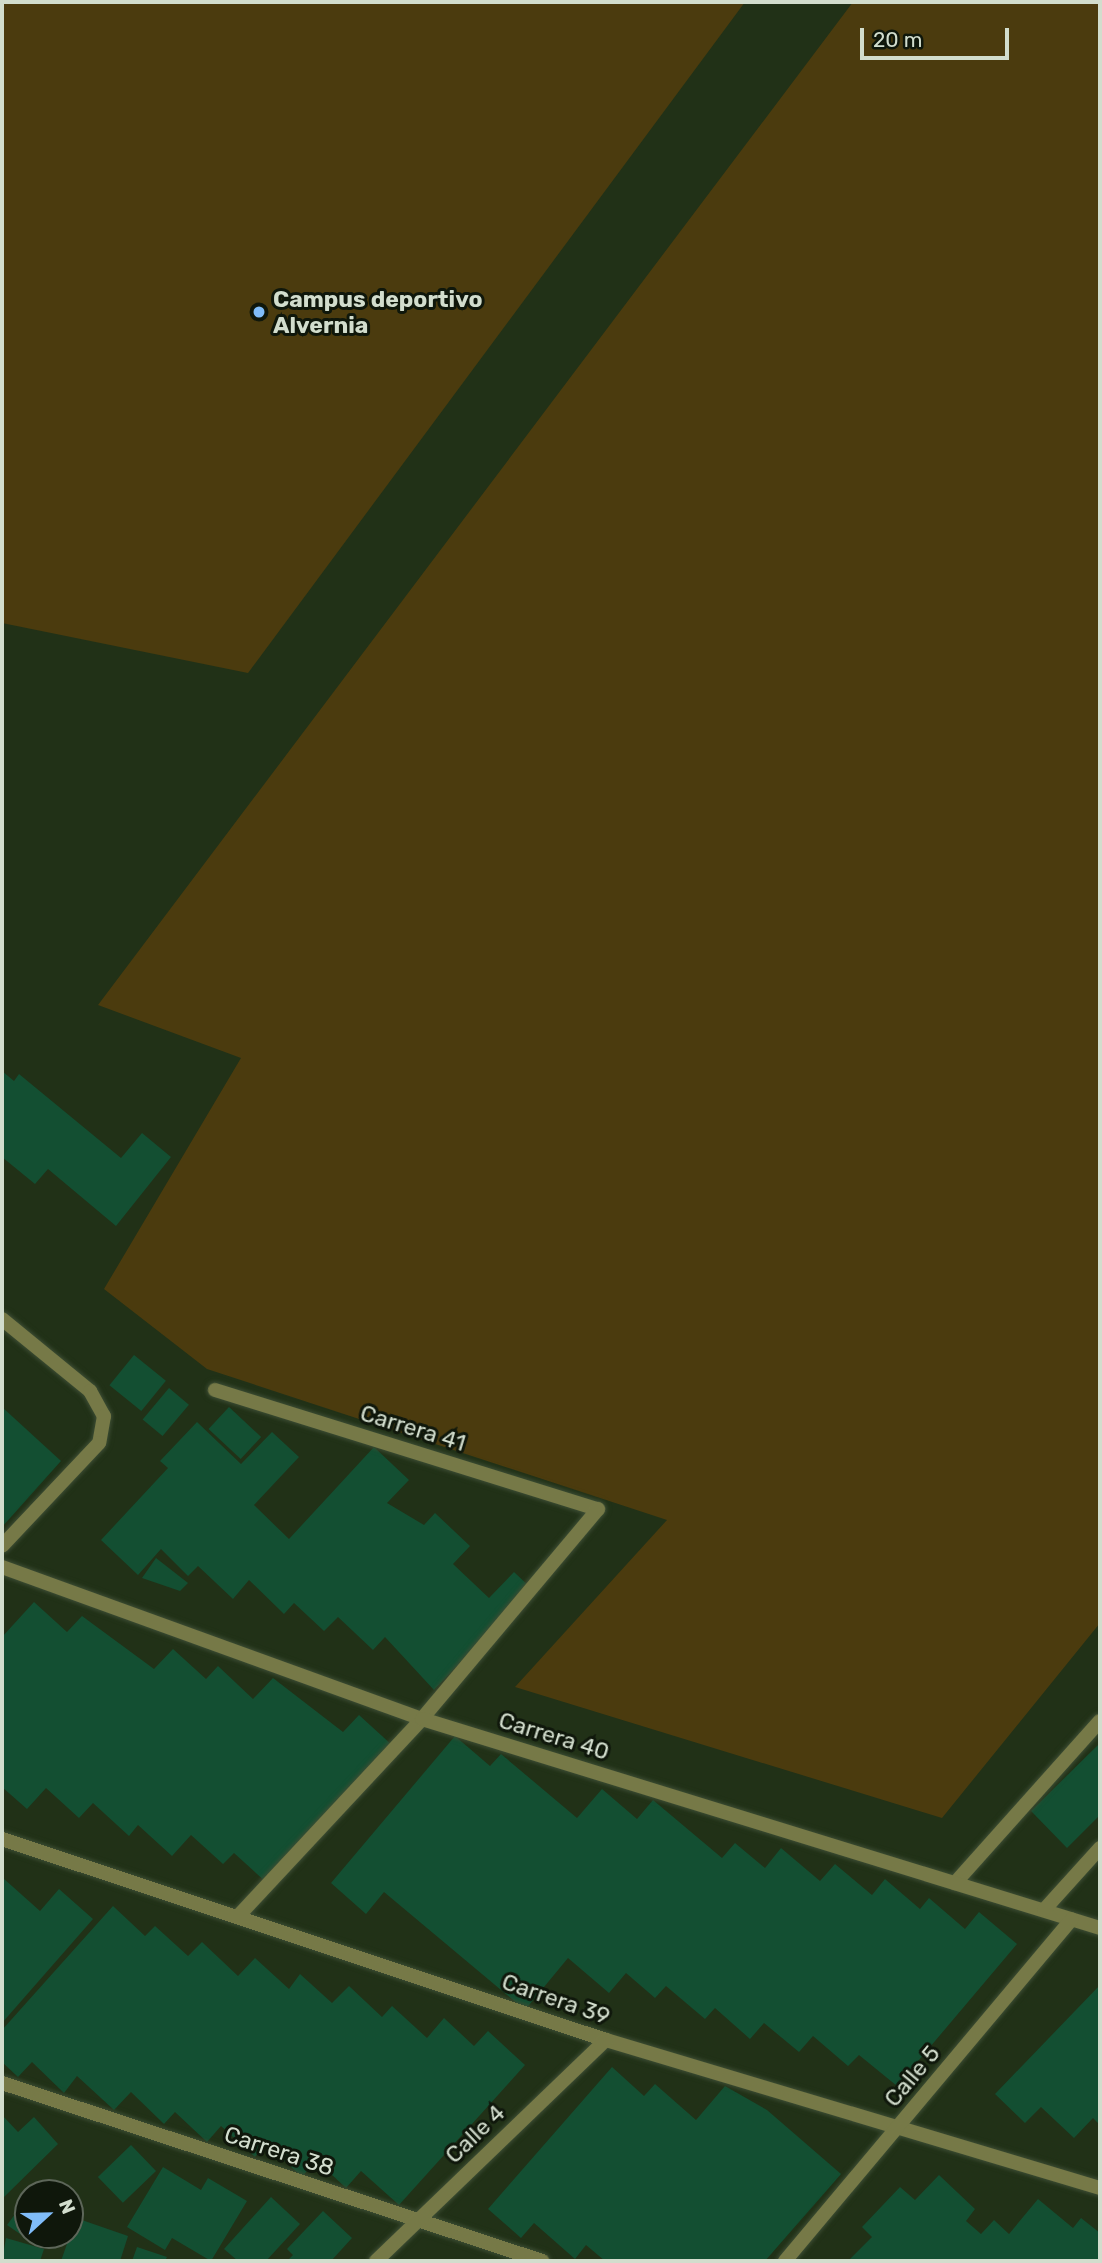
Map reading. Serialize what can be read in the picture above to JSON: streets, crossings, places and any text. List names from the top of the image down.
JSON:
{
  "streets": {
    "street": [
      "Carrera 41",
      "Carrera 40",
      "Carrera 39",
      "Calle 5",
      "Calle 4",
      "Carrera 38"
    ]
  },
  "crossings": [
    ["Carrera 41", "Carrera 40"],
    ["Carrera 40", "Calle 5"],
    ["Carrera 39", "Calle 5"],
    ["Carrera 39", "Calle 4"],
    ["Calle 4", "Carrera 38"]
  ],
  "places": ["Campus deportivo Alvernia"],
  "scale_bar": "20 m",
  "north": "right"
}
